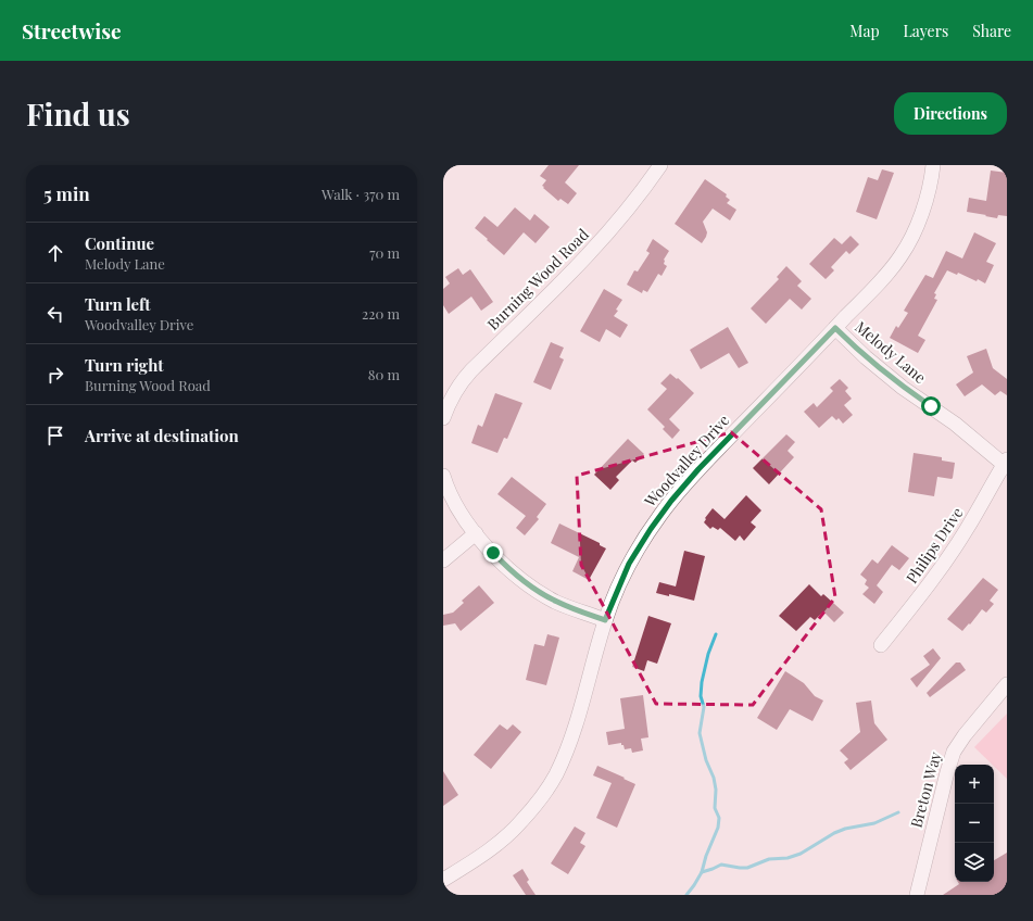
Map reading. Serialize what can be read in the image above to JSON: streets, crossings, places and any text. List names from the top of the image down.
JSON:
{
  "streets": {
    "street": [
      "Burning Wood Road",
      "Melody Lane",
      "Woodvalley Drive",
      "Philips Drive",
      "Breton Way"
    ]
  },
  "crossings": [
    ["Melody Lane", "Woodvalley Drive"],
    ["Melody Lane", "Philips Drive"]
  ],
  "page": {
    "header": "Streetwise",
    "nav": ["Map", "Layers", "Share"],
    "buttons": "Directions",
    "title": "Find us",
    "heading": ["5 min", "Walk · 370 m"],
    "list": [
      ["Continue", "Melody Lane", "70 m"],
      ["Turn left", "Woodvalley Drive", "220 m"],
      ["Turn right", "Burning Wood Road", "80 m"],
      "Arrive at destination"
    ],
    "map_buttons": ["+", "−"]
  }
}
